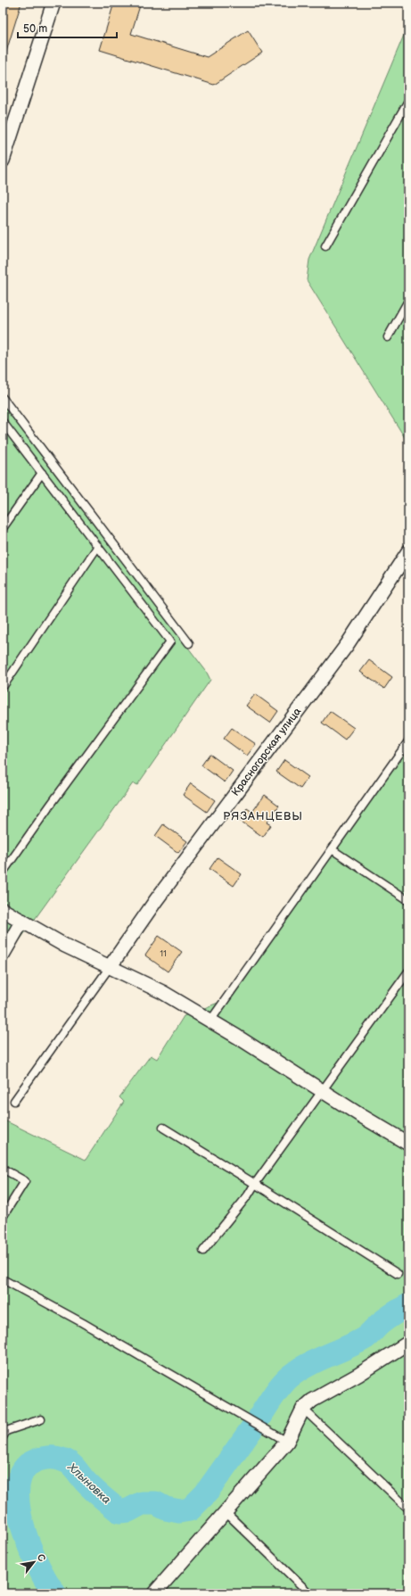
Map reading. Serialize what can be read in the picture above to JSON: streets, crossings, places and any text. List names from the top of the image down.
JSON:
{
  "streets": {
    "street": ["Красногорская улица"]
  },
  "districts": ["РЯЗАНЦЕВЫ"],
  "water": ["Хлыновка"],
  "house_numbers": ["11"],
  "scale_bar": "50 m",
  "north": "top right"
}
